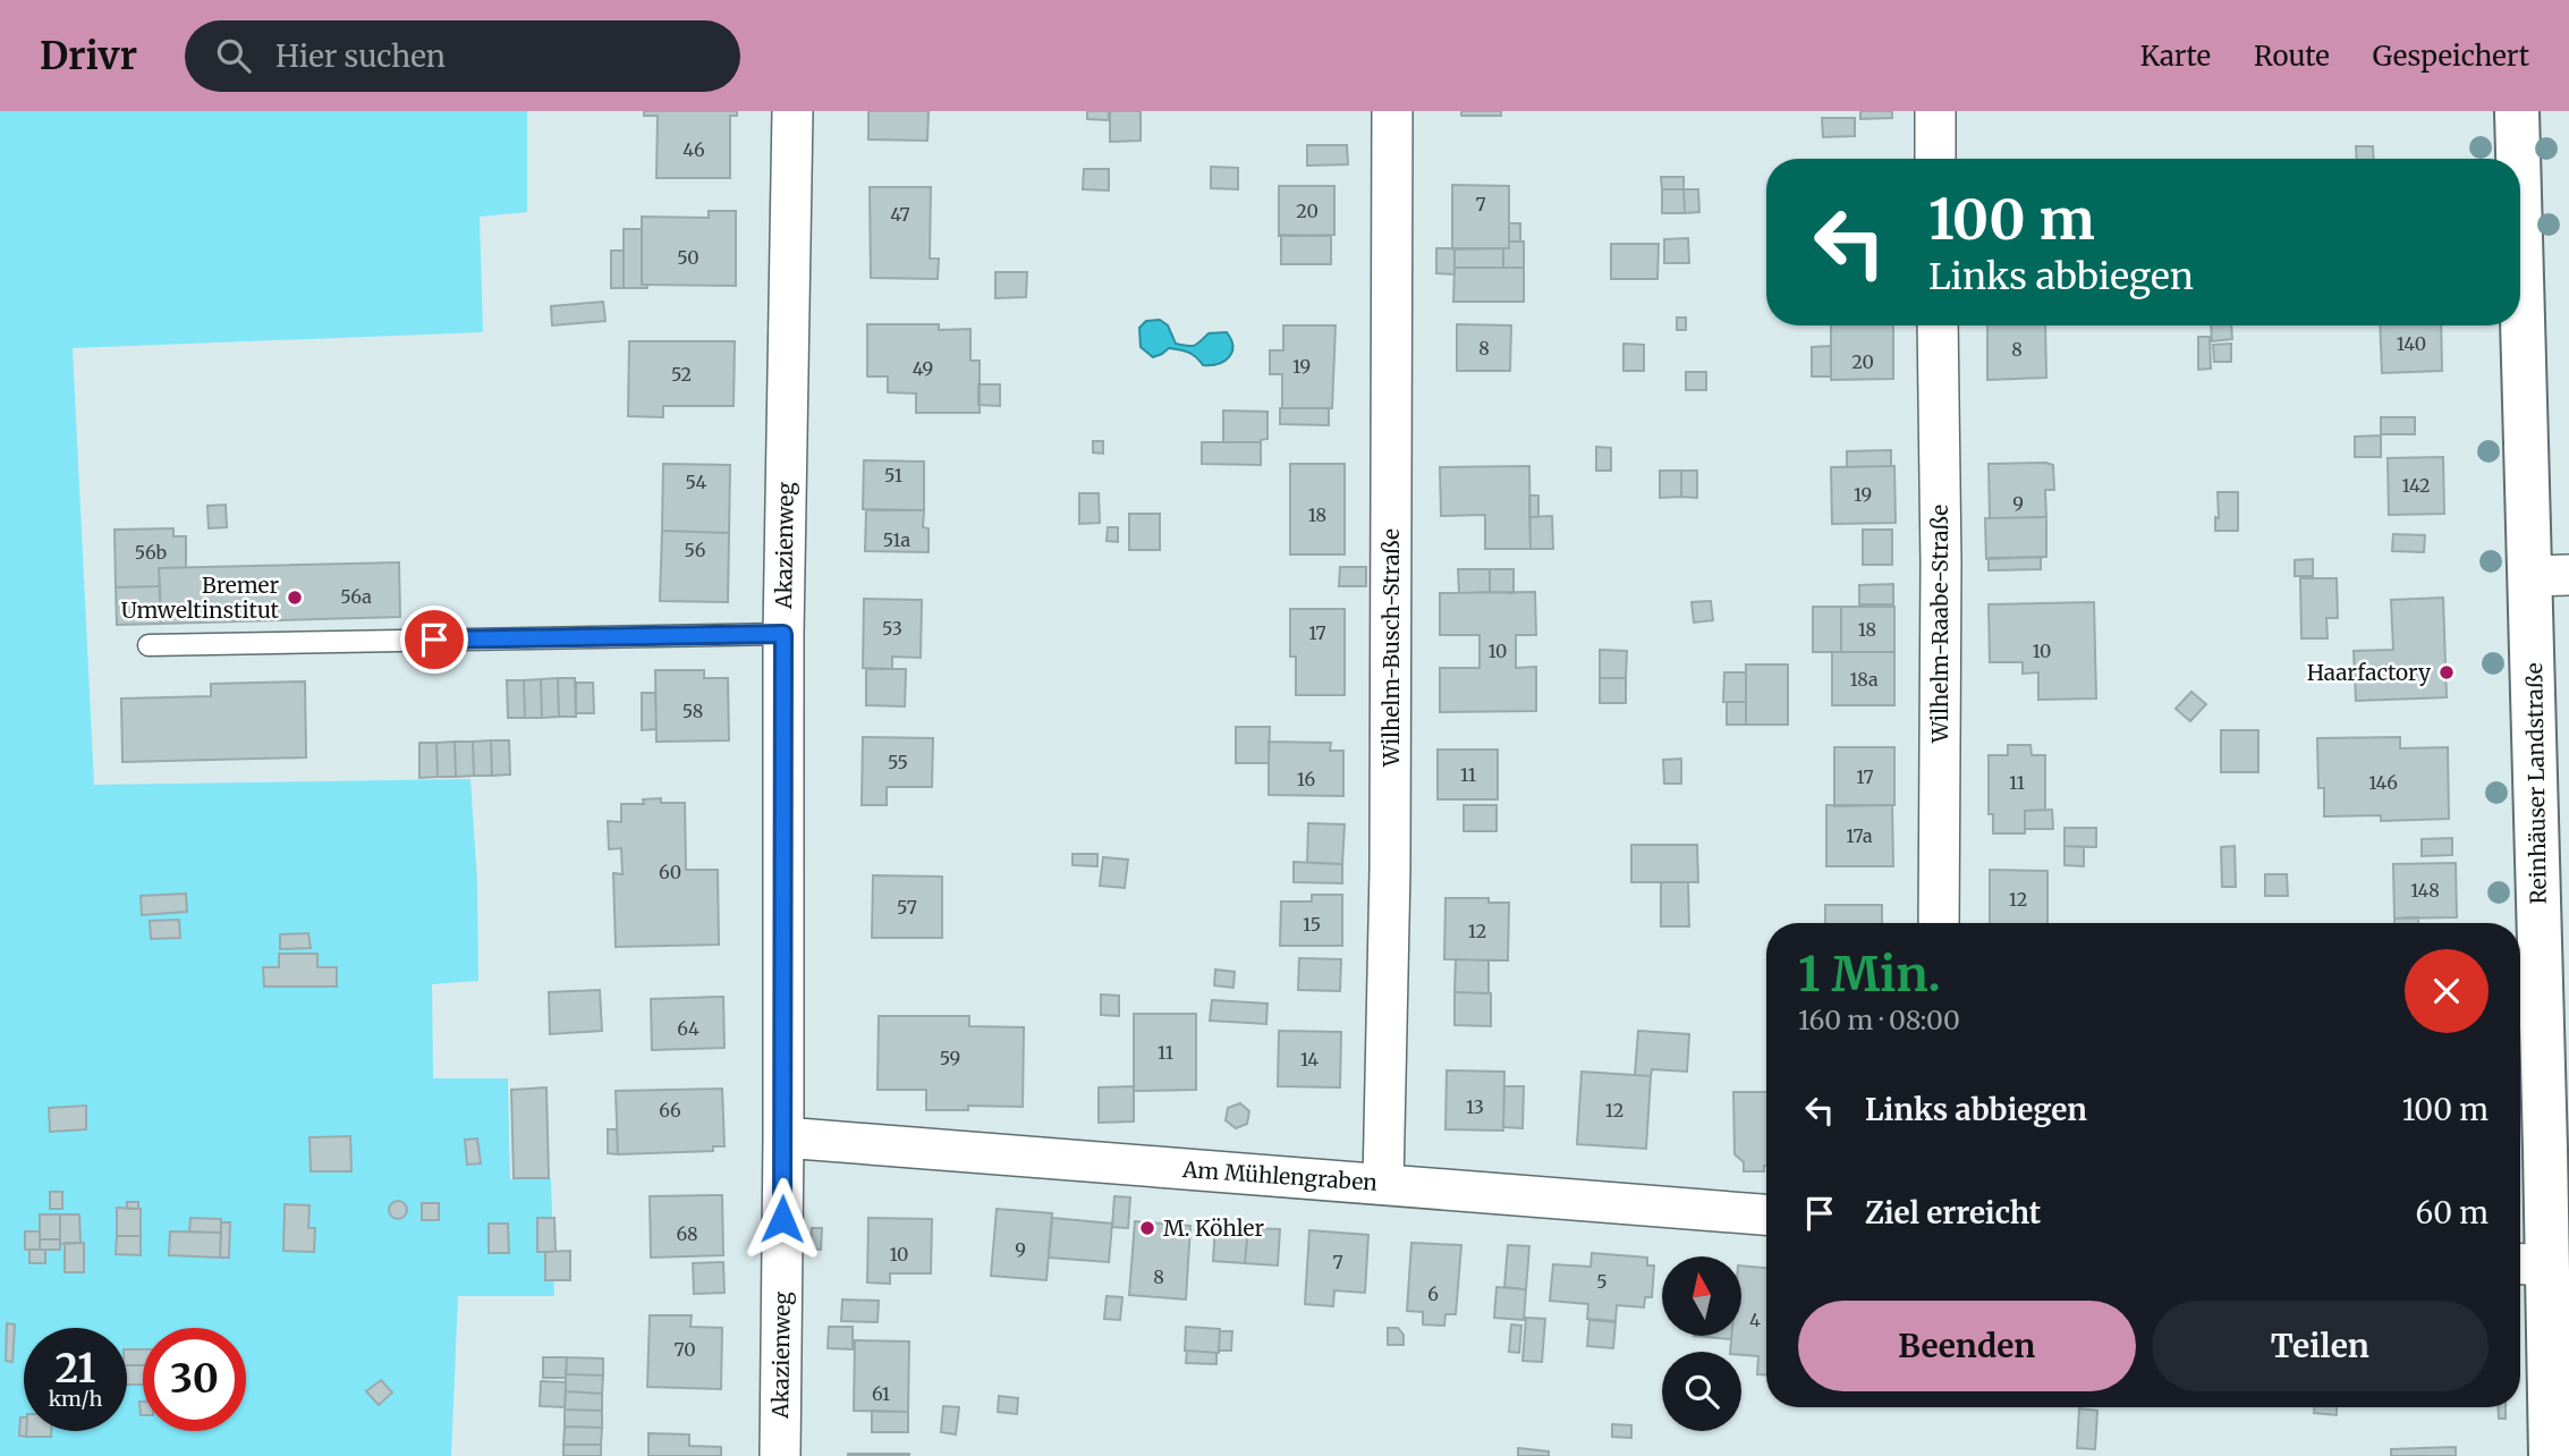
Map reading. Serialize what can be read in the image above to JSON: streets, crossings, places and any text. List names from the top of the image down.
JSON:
{
  "streets": {
    "main road": ["Reinhäuser Landstraße"],
    "street": [
      "Akazienweg",
      "Wilhelm-Raabe-Straße",
      "Wilhelm-Busch-Straße",
      "Am Mühlengraben"
    ]
  },
  "crossings": [
    ["Akazienweg", "Am Mühlengraben"],
    ["Wilhelm-Busch-Straße", "Am Mühlengraben"]
  ],
  "places": ["Bremer Umweltinstitut", "Haarfactory", "M. Köhler"],
  "house_numbers": [
    "46",
    "7",
    "20",
    "47",
    "50",
    "140",
    "8",
    "8",
    "20",
    "19",
    "49",
    "52",
    "51",
    "54",
    "142",
    "19",
    "9",
    "18",
    "51a",
    "56",
    "56b",
    "56a",
    "53",
    "18",
    "17",
    "10",
    "10",
    "18a",
    "58",
    "55",
    "11",
    "17",
    "16",
    "11",
    "146",
    "17a",
    "60",
    "148",
    "12",
    "57",
    "15",
    "12",
    "64",
    "11",
    "59",
    "14",
    "13",
    "66",
    "12",
    "68",
    "9",
    "10",
    "7",
    "8",
    "5",
    "6",
    "4",
    "70",
    "61"
  ],
  "north": "top",
  "page": {
    "header": "Drivr",
    "search": "Hier suchen",
    "nav": ["Karte", "Route", "Gespeichert"],
    "turn": ["100 m", "Links abbiegen"],
    "heading": ["1 Min.", "160 m · 08:00"],
    "list": [
      {
        "name": "Links abbiegen",
        "value": "100 m"
      },
      {
        "name": "Ziel erreicht",
        "value": "60 m"
      }
    ],
    "buttons": ["Beenden", "Teilen"],
    "speed": "21 km/h",
    "limit": "30"
  }
}
